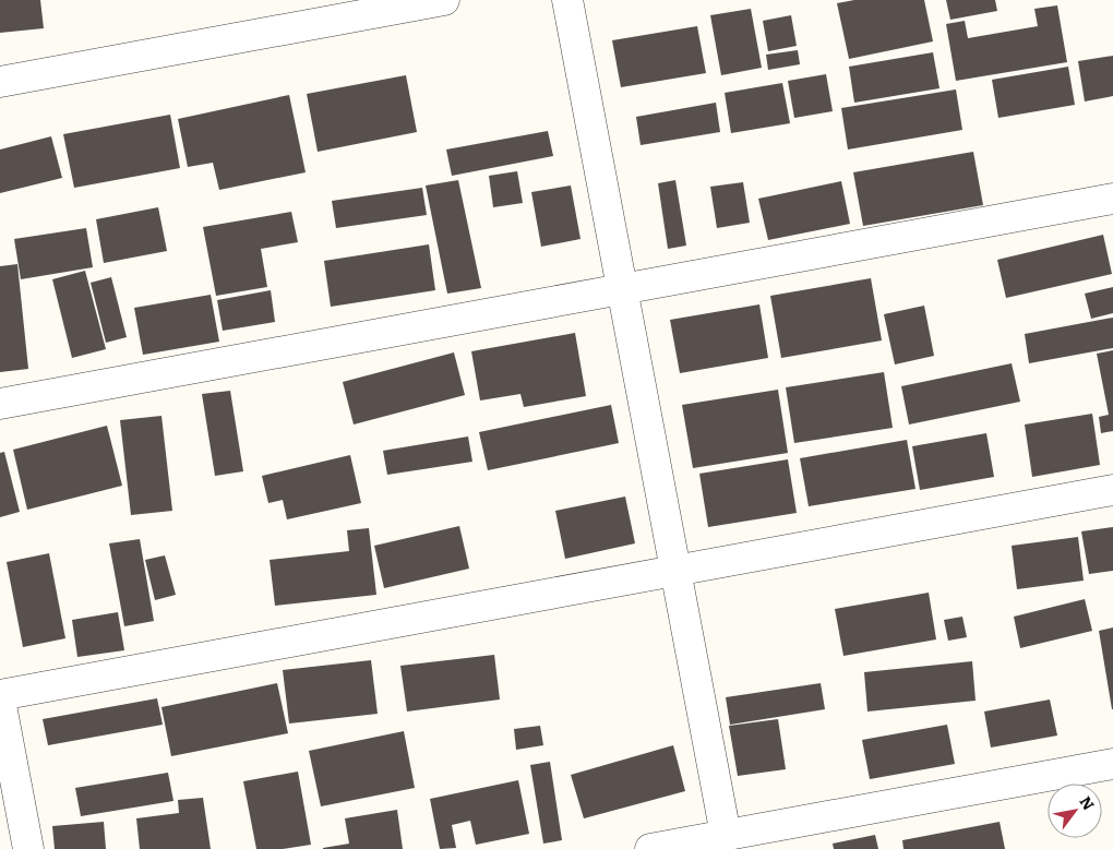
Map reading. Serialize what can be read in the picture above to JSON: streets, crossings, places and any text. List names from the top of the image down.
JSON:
{
  "north": "top right"
}
